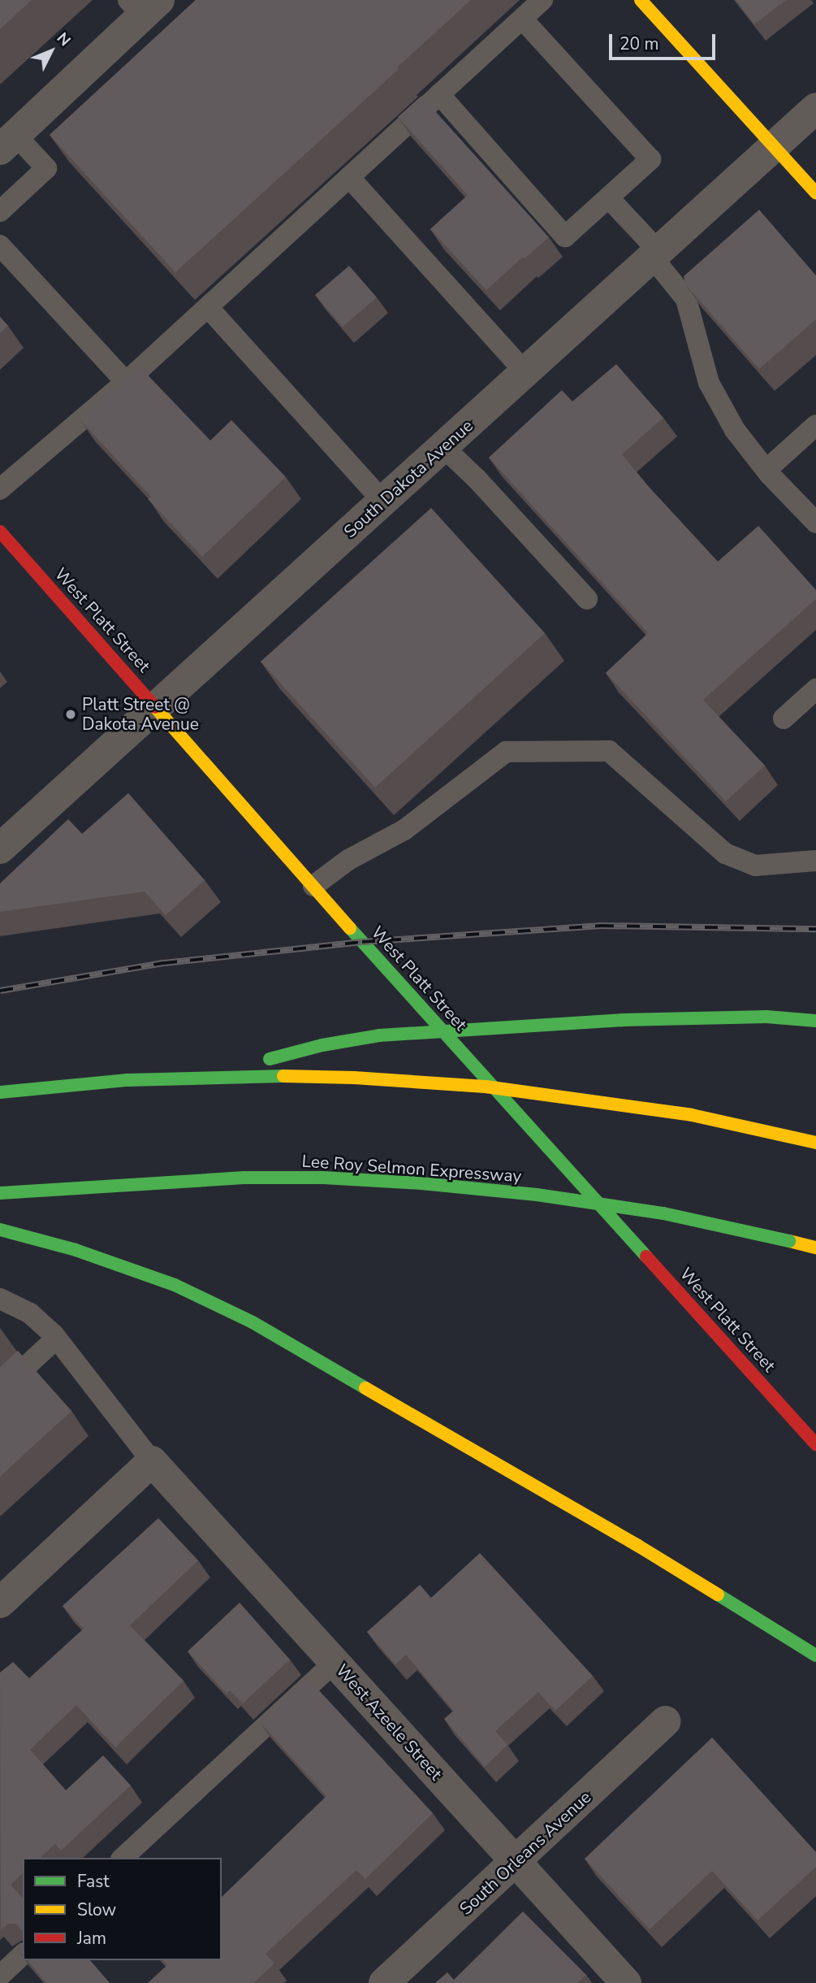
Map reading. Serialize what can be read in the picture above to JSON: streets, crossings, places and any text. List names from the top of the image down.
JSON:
{
  "streets": {
    "main road": ["West Platt Street", "Lee Roy Selmon Expressway"],
    "street": ["South Dakota Avenue", "West Azeele Street", "South Orleans Avenue"]
  },
  "crossings": [
    ["South Dakota Avenue", "West Platt Street"],
    ["West Azeele Street", "South Orleans Avenue"]
  ],
  "places": ["Platt Street @ Dakota Avenue"],
  "legend": ["Fast", "Slow", "Jam"],
  "scale_bar": "20 m",
  "north": "top right"
}
